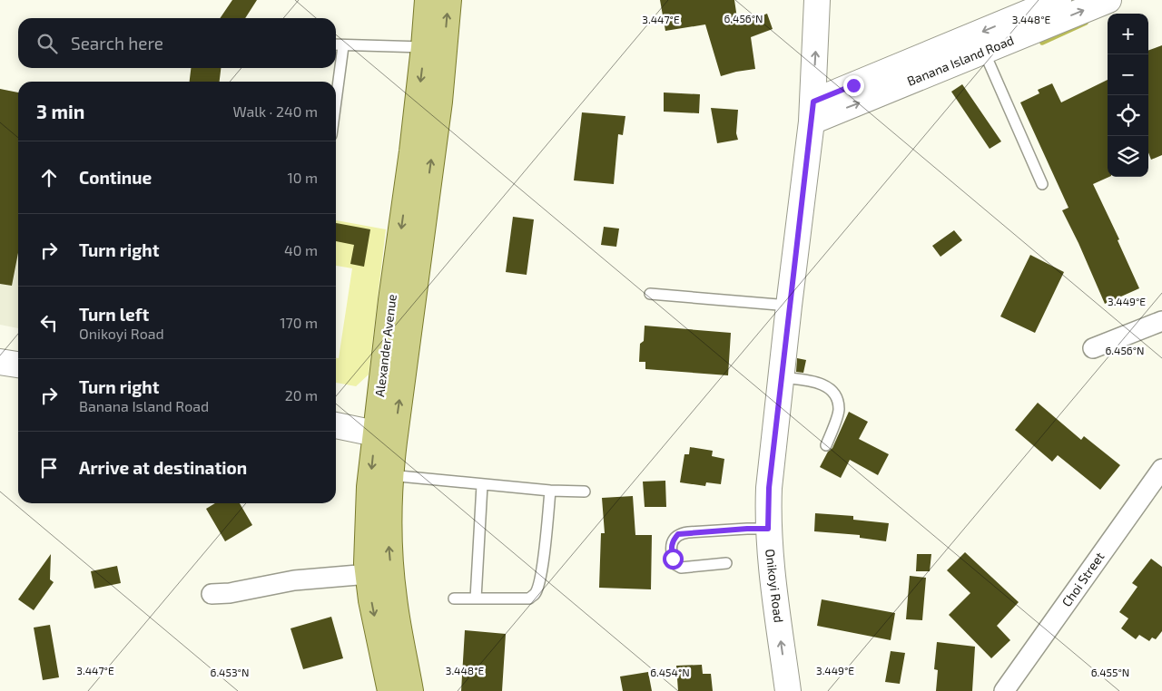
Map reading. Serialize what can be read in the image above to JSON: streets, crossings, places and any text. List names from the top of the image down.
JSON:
{
  "streets": {
    "main road": ["Alexander Avenue"],
    "street": ["Banana Island Road", "Choi Street", "Onikoyi Road"]
  },
  "crossings": [
    ["Banana Island Road", "Onikoyi Road"]
  ],
  "one_way": ["Onikoyi Road"],
  "page": {
    "map_buttons": ["+", "−"],
    "search": "Search here",
    "heading": ["3 min", "Walk · 240 m"],
    "list": [
      ["Continue", "10 m"],
      ["Turn right", "40 m"],
      ["Turn left", "Onikoyi Road", "170 m"],
      ["Turn right", "Banana Island Road", "20 m"],
      "Arrive at destination"
    ]
  },
  "coordinates": [
    "6.456°N",
    "3.447°E",
    "3.448°E",
    "3.449°E",
    "6.453°N",
    "6.454°N",
    "6.455°N"
  ]
}
